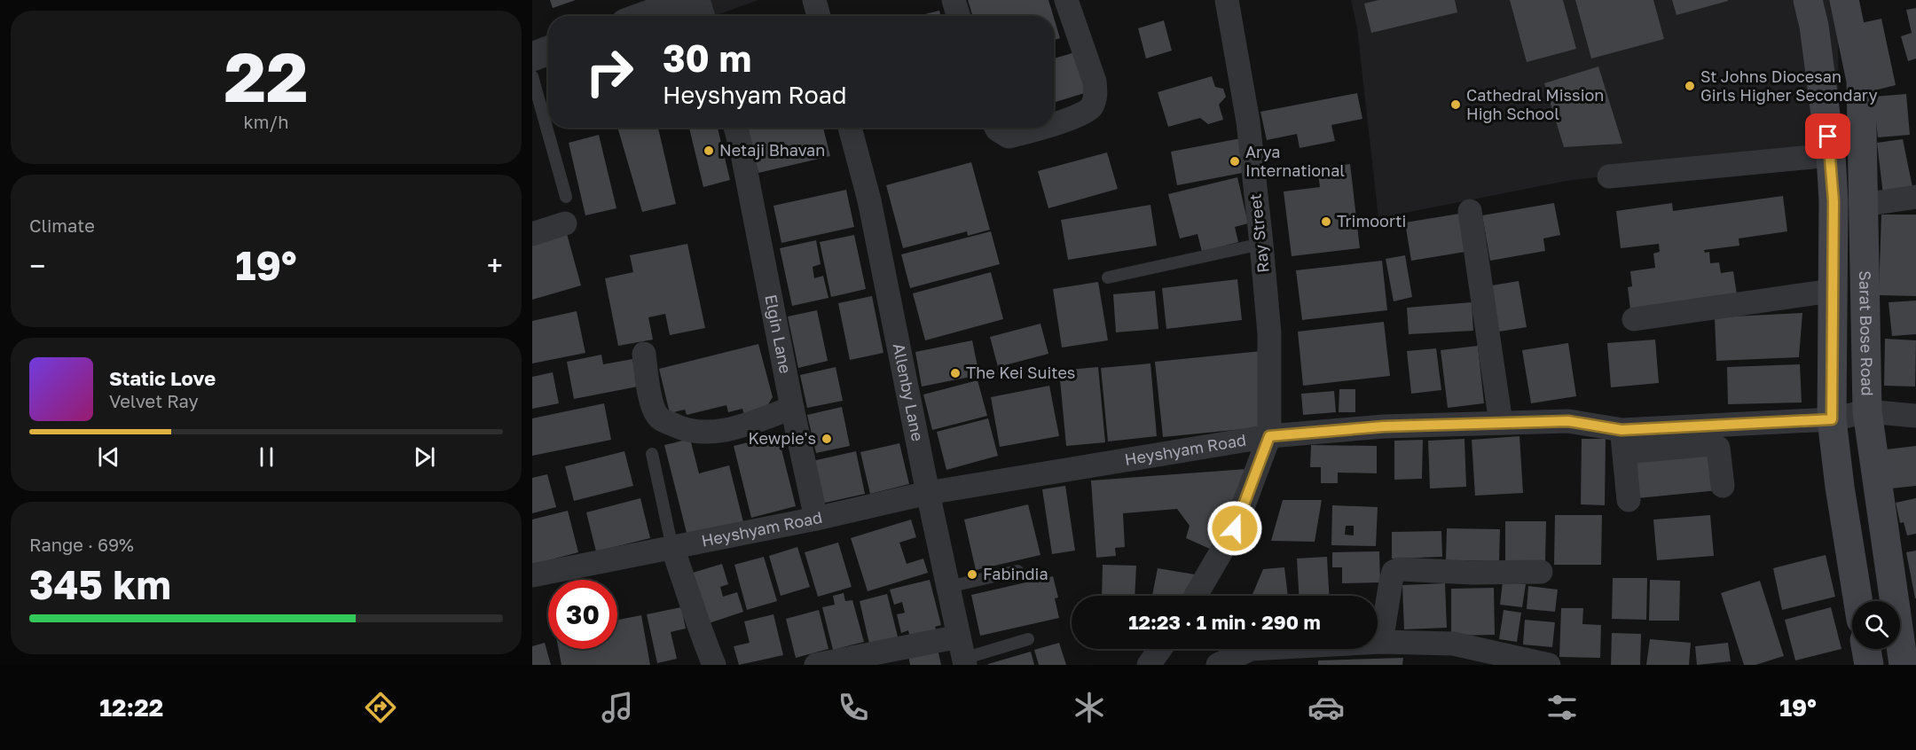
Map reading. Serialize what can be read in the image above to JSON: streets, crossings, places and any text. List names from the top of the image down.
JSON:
{
  "streets": {
    "main road": ["Sarat Bose Road"],
    "street": [
      "Ray Street",
      "Elgin Lane",
      "Allenby Lane",
      "Heyshyam Road"
    ]
  },
  "crossings": [
    ["Ray Street", "Heyshyam Road"],
    ["Sarat Bose Road", "Heyshyam Road"],
    ["Elgin Lane", "Heyshyam Road"],
    ["Allenby Lane", "Heyshyam Road"]
  ],
  "places": [
    "St Johns Diocesan Girls Higher Secondary",
    "Cathedral Mission High School",
    "Netaji Bhavan",
    "Arya International",
    "Trimoorti",
    "The Kei Suites",
    "Kewpie's",
    "Fabindia"
  ],
  "page": {
    "tile": [
      ["22", "km/h"],
      "Climate",
      ["Range · 69%", "345 km"]
    ],
    "turn": ["30 m", "Heyshyam Road"],
    "heat": ["−", "19°", "+"],
    "song": ["Static Love", "Velvet Ray"],
    "limit": "30",
    "trip": "12:23 · 1 min · 290 m",
    "tabs": ["12:22", "19°"]
  }
}
